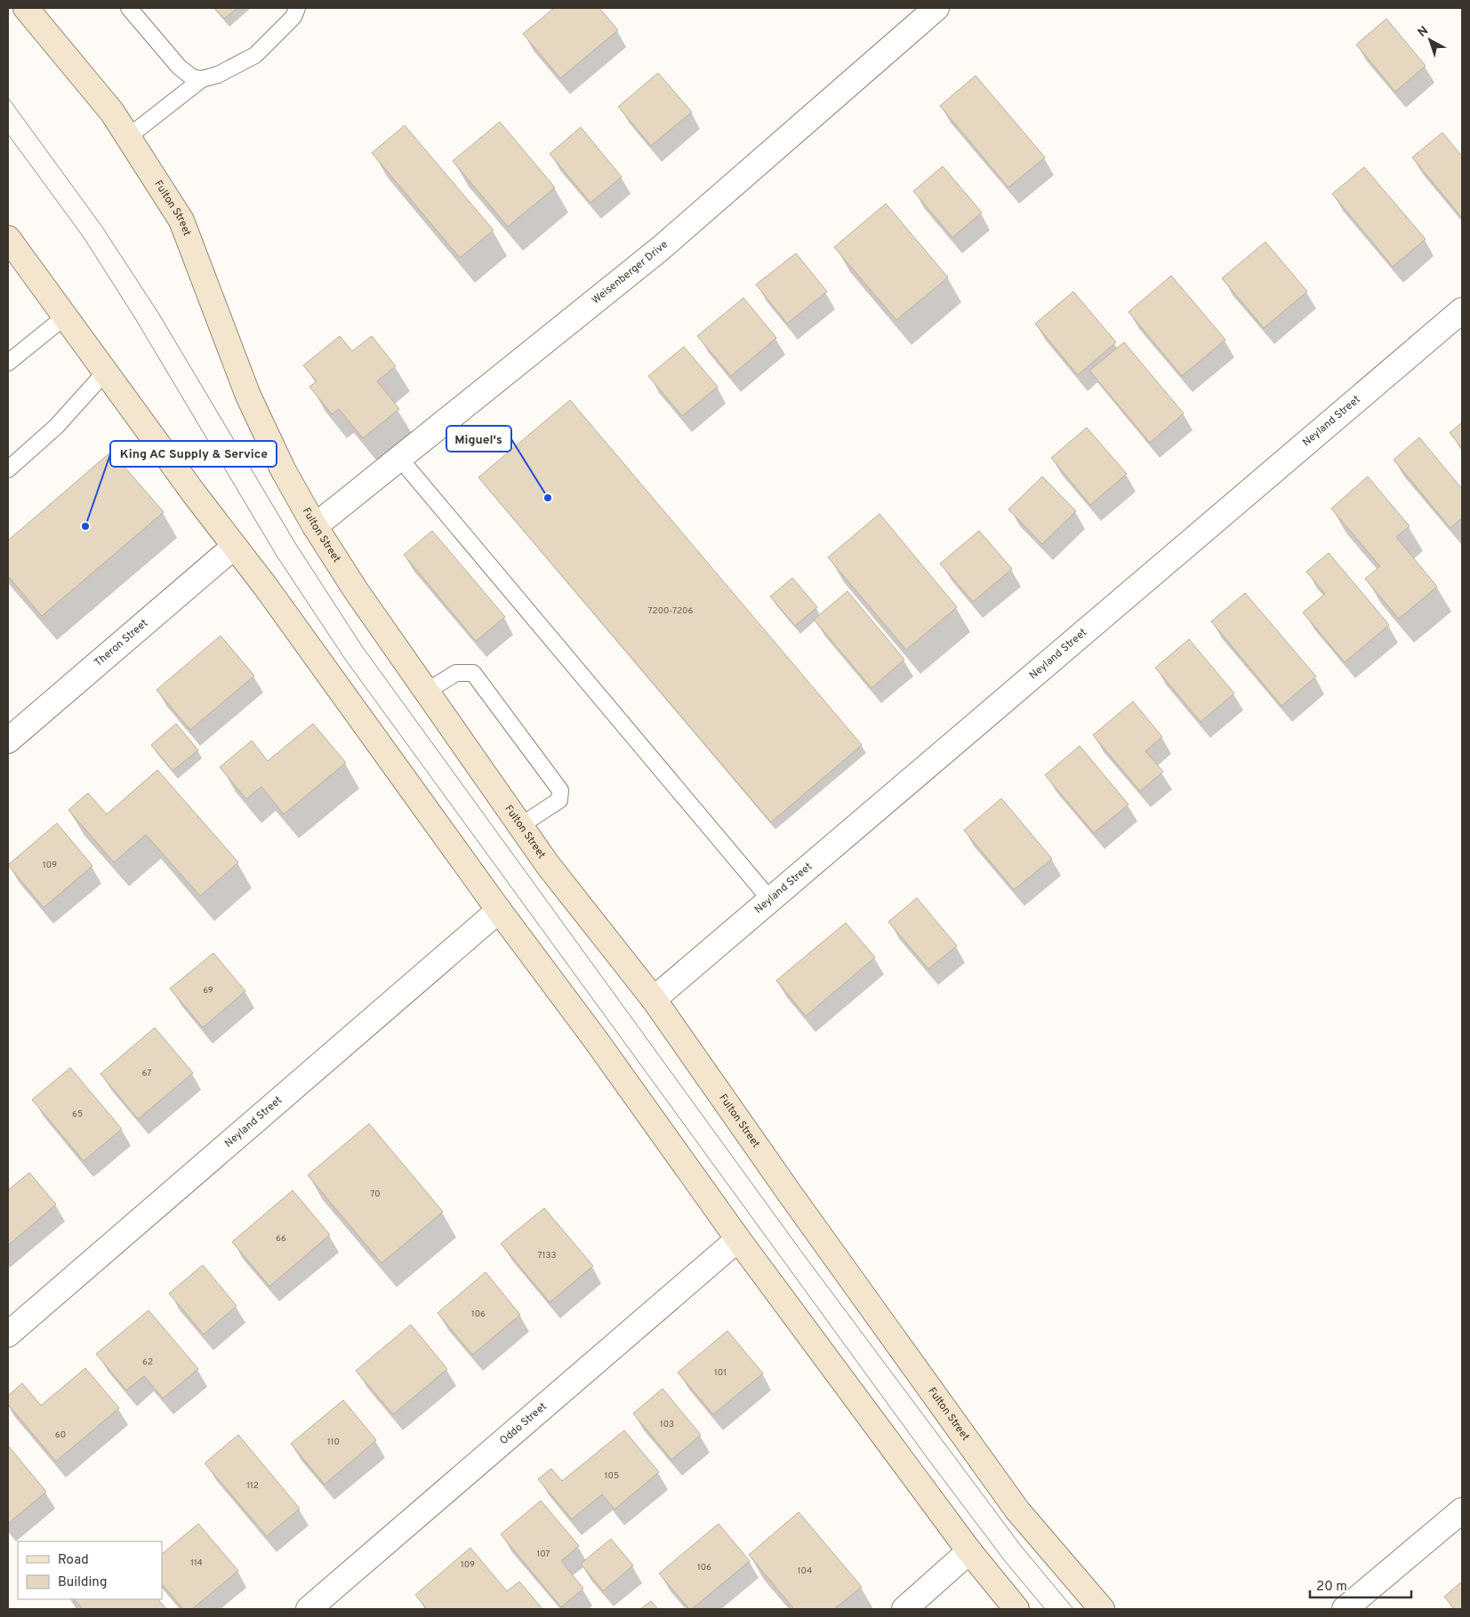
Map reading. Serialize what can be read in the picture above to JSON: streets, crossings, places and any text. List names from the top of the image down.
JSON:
{
  "streets": {
    "main road": ["Fulton Street"],
    "street": [
      "Weisenberger Drive",
      "Neyland Street",
      "Theron Street",
      "Oddo Street"
    ]
  },
  "crossings": [
    ["Fulton Street", "Weisenberger Drive"],
    ["Fulton Street", "Neyland Street"]
  ],
  "places": ["Miguel's", "King AC Supply & Service"],
  "house_numbers": [
    "7200-7206",
    "109",
    "69",
    "67",
    "65",
    "70",
    "66",
    "7133",
    "106",
    "62",
    "101",
    "103",
    "60",
    "110",
    "105",
    "112",
    "107",
    "114",
    "109",
    "106",
    "104"
  ],
  "legend": ["Road", "Building"],
  "scale_bar": "20 m",
  "north": "top left"
}
